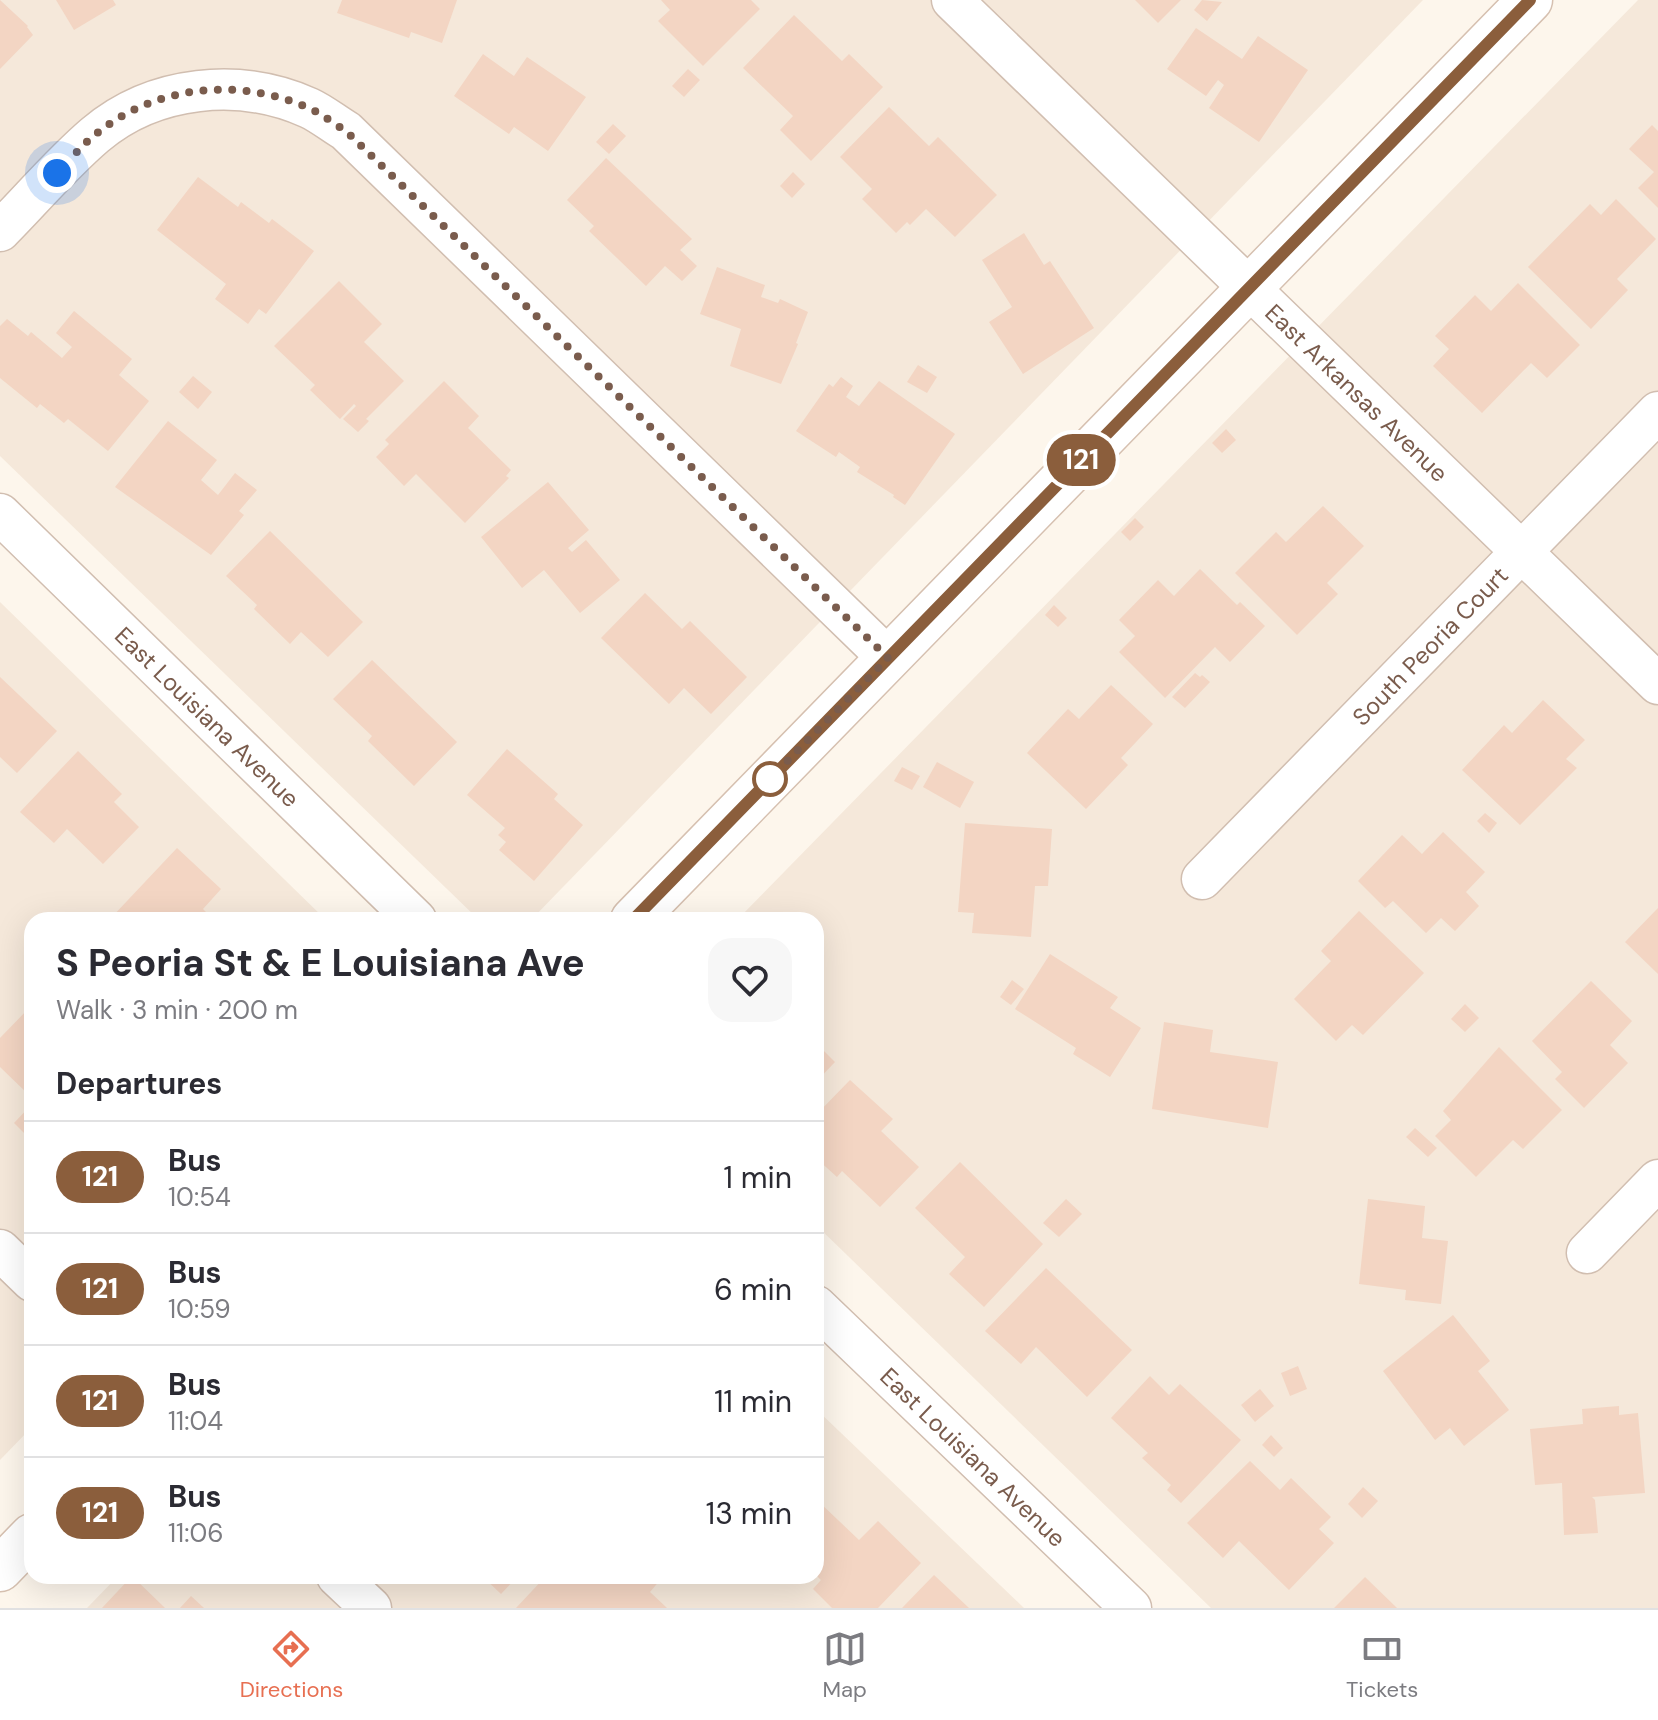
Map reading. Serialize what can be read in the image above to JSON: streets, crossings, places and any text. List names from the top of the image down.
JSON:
{
  "streets": {
    "street": ["East Arkansas Avenue", "South Peoria Court", "East Louisiana Avenue"]
  },
  "crossings": [
    ["East Arkansas Avenue", "South Peoria Court"]
  ],
  "lines": ["bus line 121"],
  "page": {
    "on_map": "121",
    "heading": [
      ["S Peoria St & E Louisiana Ave", "Walk · 3 min · 200 m"],
      "Departures"
    ],
    "list": [
      {
        "mark": "121",
        "name": "Bus",
        "note": "10:54",
        "value": "1 min"
      },
      {
        "mark": "121",
        "name": "Bus",
        "note": "10:59",
        "value": "6 min"
      },
      {
        "mark": "121",
        "name": "Bus",
        "note": "11:04",
        "value": "11 min"
      },
      {
        "mark": "121",
        "name": "Bus",
        "note": "11:06",
        "value": "13 min"
      }
    ],
    "tabs": ["Directions", "Map", "Tickets"]
  }
}
